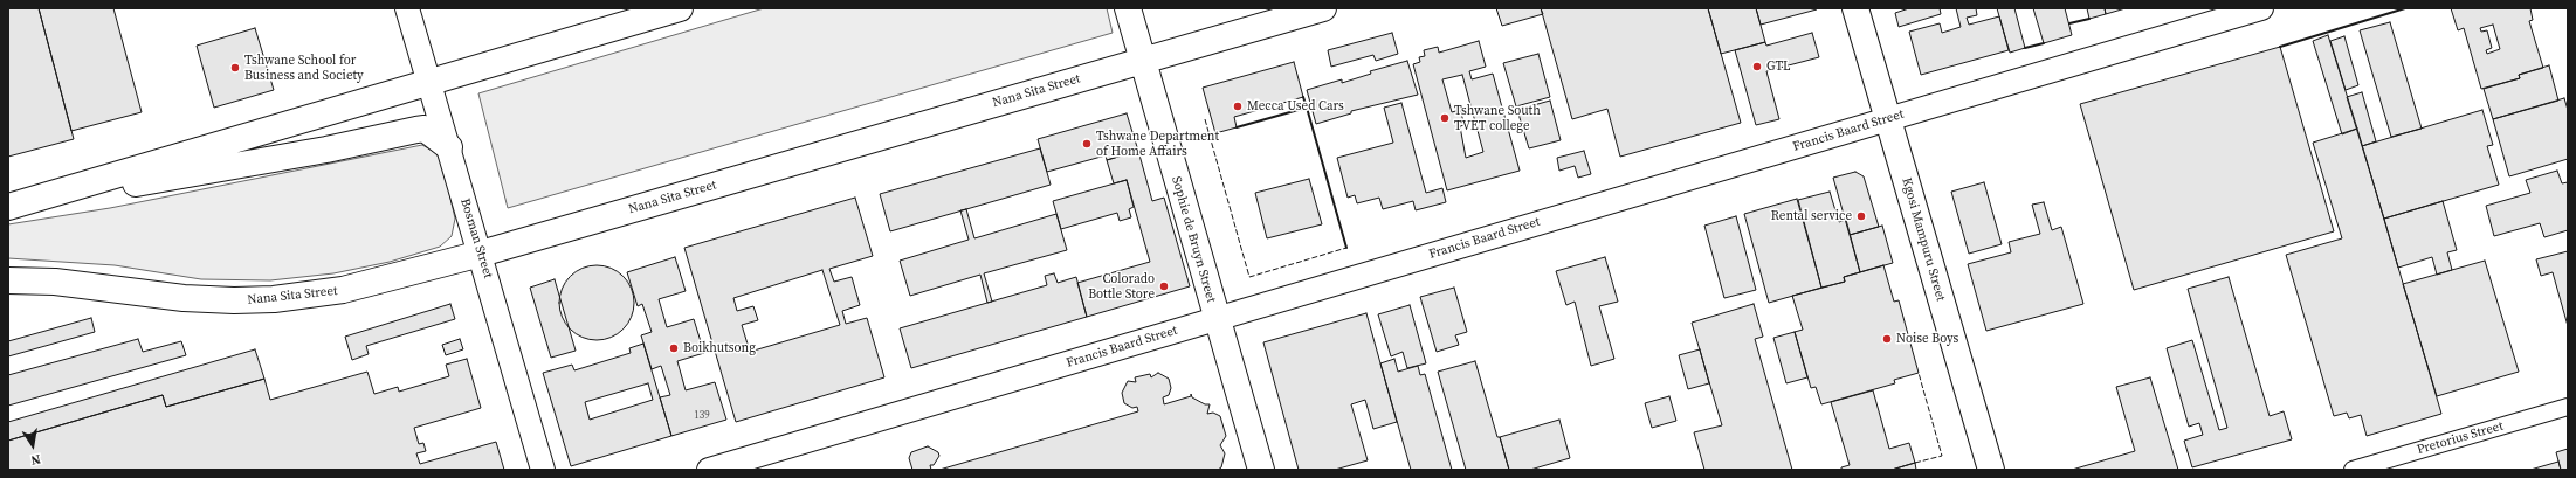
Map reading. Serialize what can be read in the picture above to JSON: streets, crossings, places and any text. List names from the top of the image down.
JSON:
{
  "streets": {
    "main road": ["Nana Sita Street", "Sophie de Bruyn Street", "Kgosi Mampuru Street"],
    "street": ["Francis Baard Street", "Bosman Street", "Pretorius Street"]
  },
  "crossings": [
    ["Nana Sita Street", "Bosman Street"],
    ["Nana Sita Street", "Sophie de Bruyn Street"],
    ["Francis Baard Street", "Sophie de Bruyn Street"],
    ["Francis Baard Street", "Kgosi Mampuru Street"]
  ],
  "places": [
    "GTL",
    "Tshwane School for Business and Society",
    "Mecca Used Cars",
    "Tshwane South TVET college",
    "Tshwane Department of Home Affairs",
    "Rental service",
    "Colorado Bottle Store",
    "Noise Boys",
    "Boikhutsong"
  ],
  "house_numbers": ["139"],
  "north": "bottom"
}
